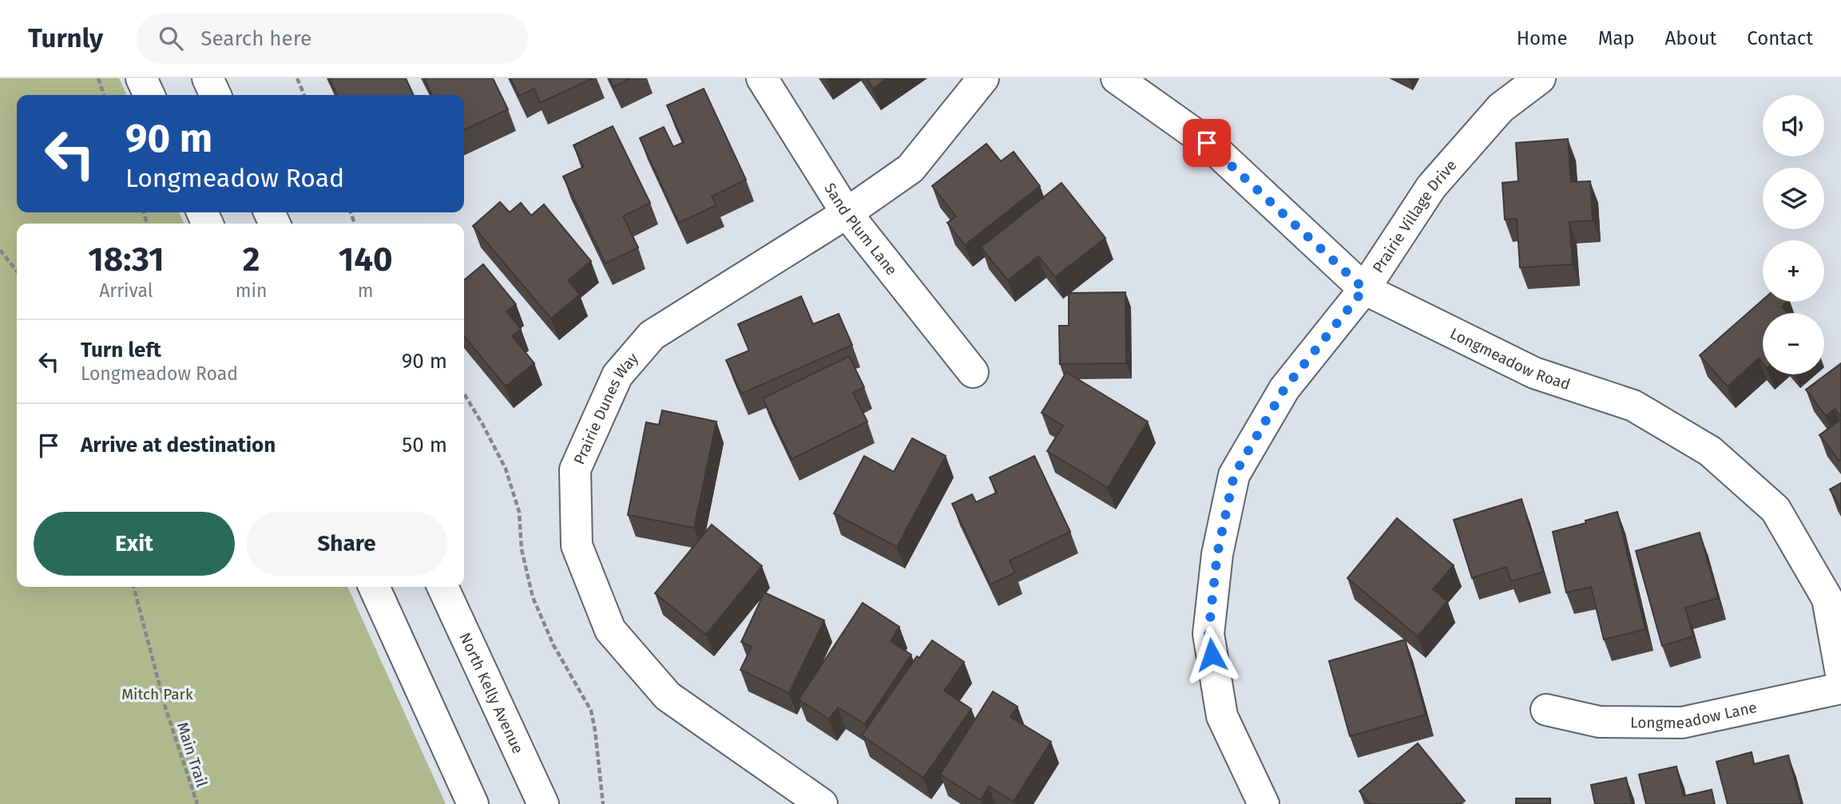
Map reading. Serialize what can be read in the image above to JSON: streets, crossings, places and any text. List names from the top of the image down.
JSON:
{
  "streets": {
    "street": [
      "Prairie Village Drive",
      "Sand Plum Lane",
      "Longmeadow Road",
      "Prairie Dunes Way",
      "North Kelly Avenue",
      "Longmeadow Lane"
    ],
    "path": ["Main Trail"]
  },
  "crossings": [
    ["Prairie Village Drive", "Longmeadow Road"],
    ["Sand Plum Lane", "Prairie Dunes Way"]
  ],
  "parks": ["Mitch Park"],
  "page": {
    "header": "Turnly",
    "search": "Search here",
    "nav": [
      "Home",
      "Map",
      "About",
      "Contact"
    ],
    "map_buttons": ["+", "−"],
    "turn": ["90 m", "Longmeadow Road"],
    "eta": [
      "18:31",
      "Arrival",
      "2",
      "min",
      "140",
      "m"
    ],
    "list": [
      {
        "name": "Turn left",
        "note": "Longmeadow Road",
        "value": "90 m"
      },
      {
        "name": "Arrive at destination",
        "value": "50 m"
      }
    ],
    "buttons": ["Exit", "Share"]
  }
}
